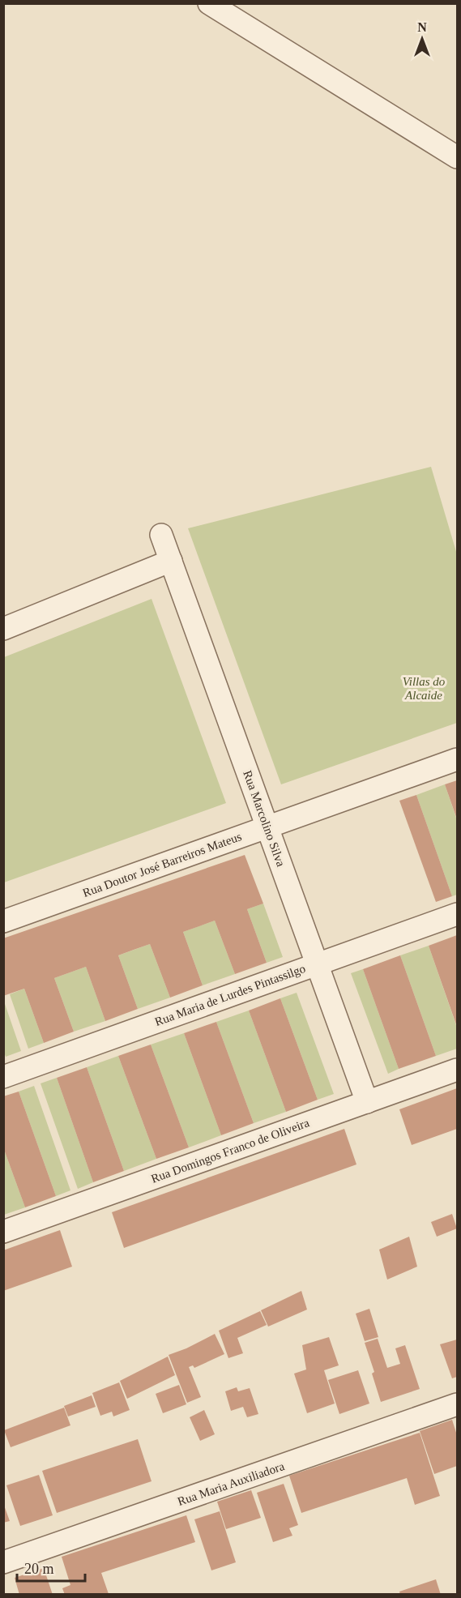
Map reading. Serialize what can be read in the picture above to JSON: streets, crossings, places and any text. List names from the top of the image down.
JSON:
{
  "streets": {
    "street": [
      "Rua Marcolino Silva",
      "Rua Doutor José Barreiros Mateus",
      "Rua Maria de Lurdes Pintassilgo",
      "Rua Domingos Franco de Oliveira",
      "Rua Maria Auxiliadora"
    ]
  },
  "crossings": [
    ["Rua Marcolino Silva", "Rua Doutor José Barreiros Mateus"],
    ["Rua Marcolino Silva", "Rua Maria de Lurdes Pintassilgo"],
    ["Rua Marcolino Silva", "Rua Domingos Franco de Oliveira"]
  ],
  "parks": ["Villas do Alcaide"],
  "scale_bar": "20 m",
  "north": "top"
}
